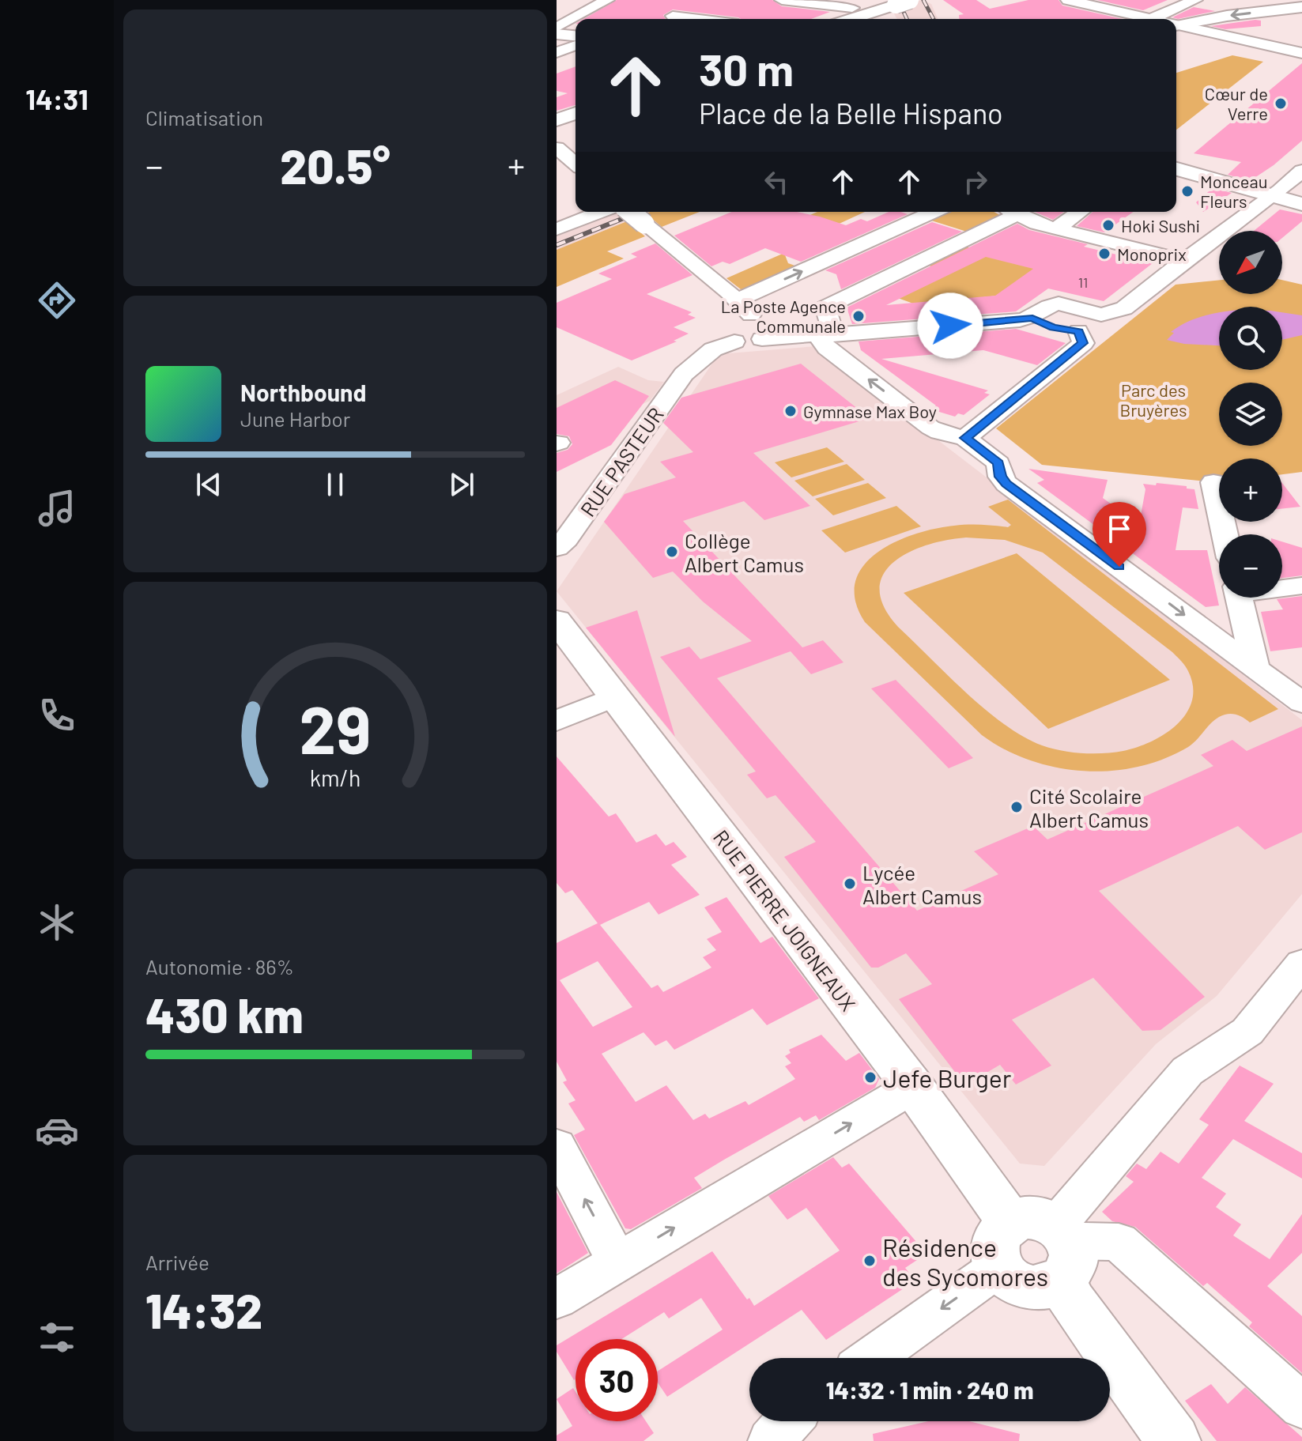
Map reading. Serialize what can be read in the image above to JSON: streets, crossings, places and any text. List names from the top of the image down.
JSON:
{
  "streets": {
    "street": ["RUE PASTEUR", "RUE PIERRE JOIGNEAUX"]
  },
  "parks": ["Parc des Bruyères"],
  "places": [
    "Cœur de Verre",
    "Monceau Fleurs",
    "Hoki Sushi",
    "Monoprix",
    "La Poste Agence Communale",
    "Gymnase Max Boy",
    "Collège Albert Camus",
    "Cité Scolaire Albert Camus",
    "Lycée Albert Camus",
    "Jefe Burger",
    "Résidence des Sycomores"
  ],
  "house_numbers": ["11"],
  "north": "bottom left",
  "page": {
    "tabs": "14:31",
    "tile": [
      "Climatisation",
      ["Autonomie · 86%", "430 km"],
      ["Arrivée", "14:32"]
    ],
    "turn": ["30 m", "Place de la Belle Hispano"],
    "heat": ["−", "20.5°", "+"],
    "map_buttons": ["+", "−"],
    "song": ["Northbound", "June Harbor"],
    "limit": "30",
    "trip": "14:32 · 1 min · 240 m",
    "gauge": ["29", "km/h"]
  }
}
